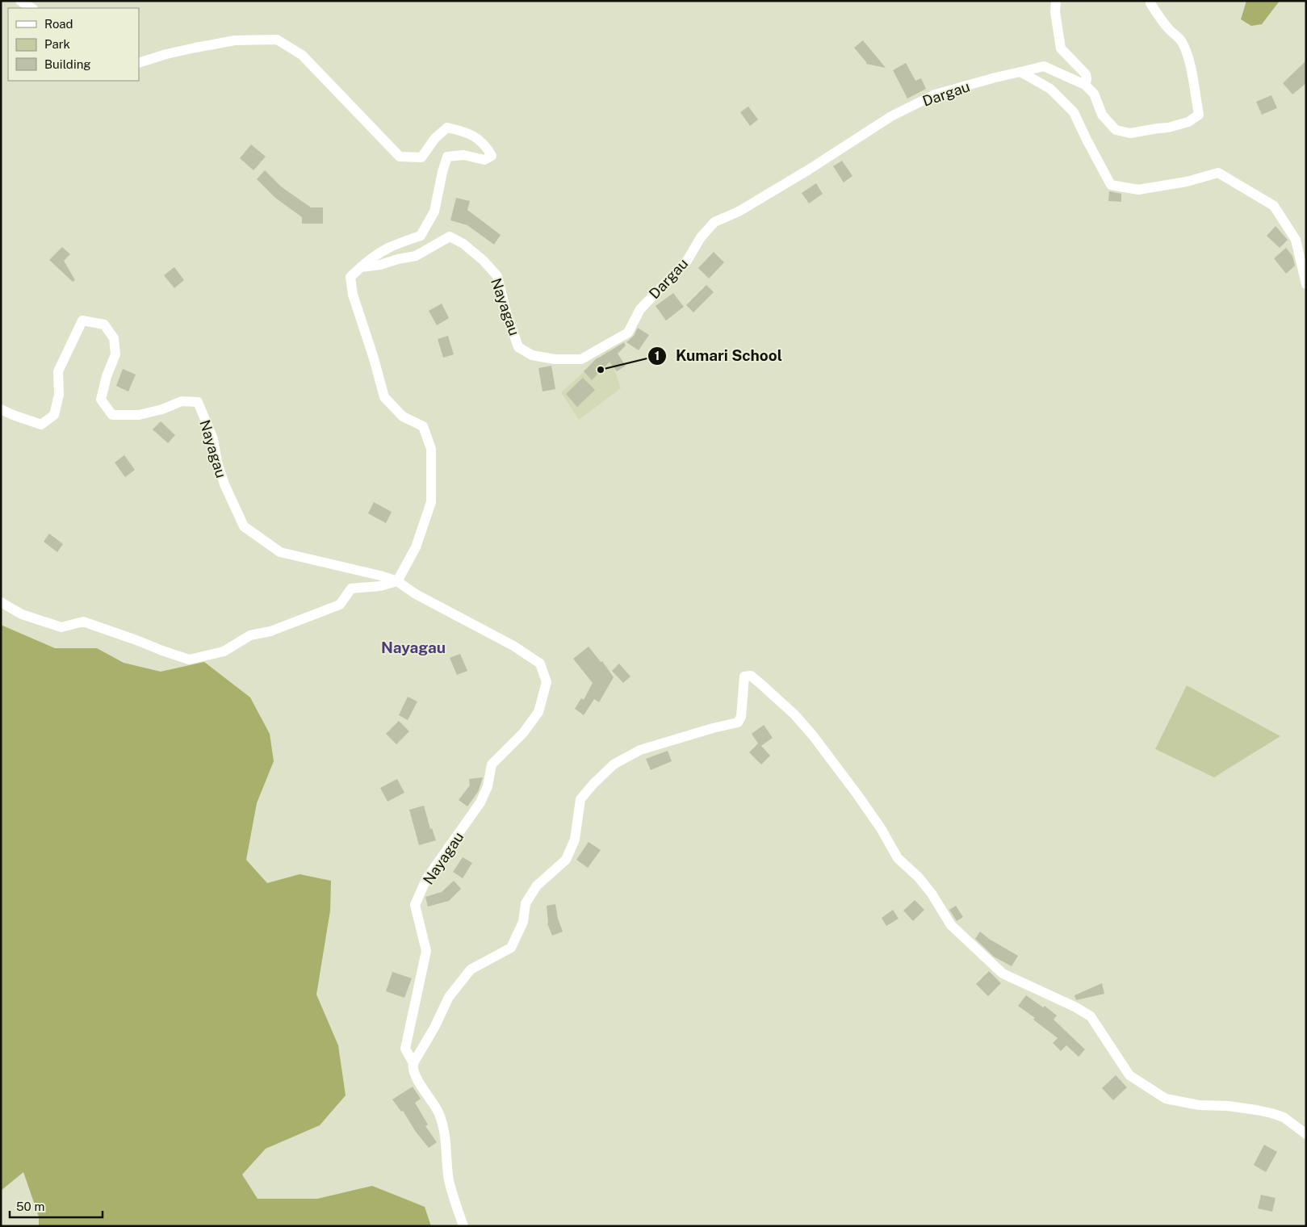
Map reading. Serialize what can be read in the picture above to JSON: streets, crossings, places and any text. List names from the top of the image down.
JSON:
{
  "streets": {
    "street": ["Dargau", "Nayagau"]
  },
  "crossings": [
    ["Dargau", "Nayagau"]
  ],
  "districts": ["Nayagau"],
  "places": ["Kumari School"],
  "legend": ["Road", "Park", "Building"],
  "scale_bar": "50 m"
}
